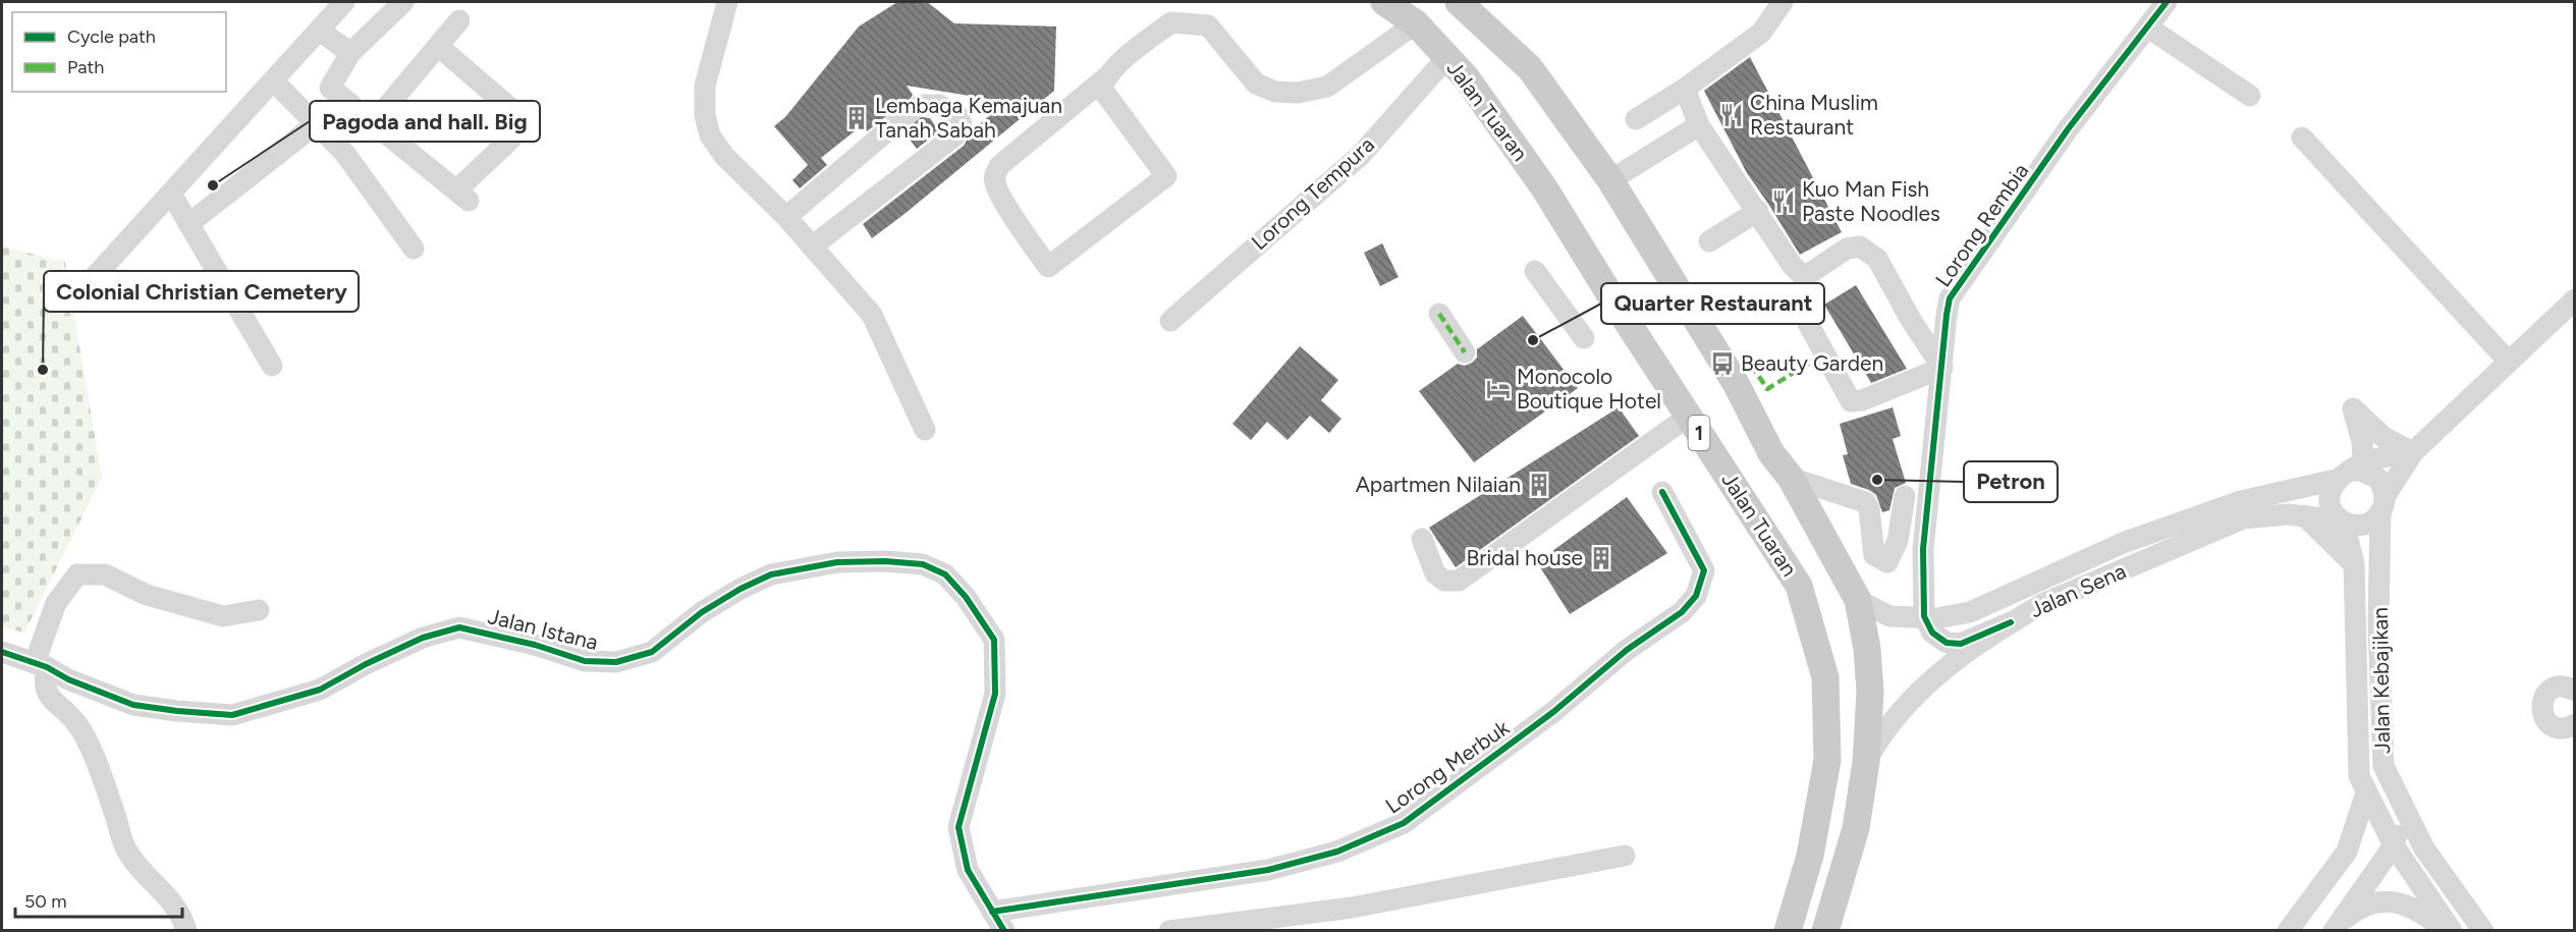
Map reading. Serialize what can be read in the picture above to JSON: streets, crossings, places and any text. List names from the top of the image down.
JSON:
{
  "streets": {
    "main road": ["Jalan Tuaran", "1"],
    "street": [
      "Lorong Tempura",
      "Lorong Rembia",
      "Jalan Sena",
      "Jalan Istana",
      "Jalan Kebajikan",
      "Lorong Merbuk"
    ]
  },
  "crossings": [
    ["Jalan Tuaran", "Lorong Tempura"],
    ["Lorong Rembia", "Jalan Sena"],
    ["Jalan Sena", "Jalan Kebajikan"],
    ["Jalan Istana", "Lorong Merbuk"]
  ],
  "places": {
    "restaurant": ["China Muslim Restaurant", "Kuo Man Fish Paste Noodles"],
    "building": ["Lembaga Kemajuan Tanah Sabah", "Apartmen Nilaian", "Bridal house"],
    "other": [
      "Pagoda and hall. Big",
      "Quarter Restaurant",
      "Colonial Christian Cemetery",
      "Petron"
    ],
    "bus stop": ["Beauty Garden"],
    "hotel": ["Monocolo Boutique Hotel"]
  },
  "legend": ["Cycle path", "Path"],
  "scale_bar": "50 m"
}
